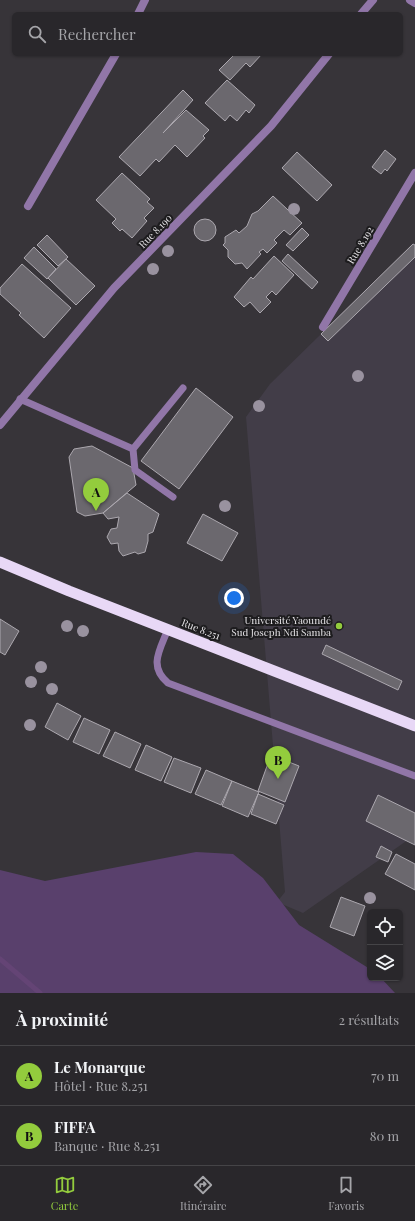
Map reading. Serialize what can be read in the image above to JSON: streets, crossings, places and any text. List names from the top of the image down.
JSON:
{
  "streets": {
    "highway": ["Rue 8.251"],
    "street": ["Rue 8.190", "Rue 8.192"]
  },
  "places": ["Université Yaoundé Sud Joseph Ndi Samba"],
  "page": {
    "search": "Rechercher",
    "pins": ["A", "B"],
    "heading": ["À proximité", "2 résultats"],
    "list": [
      {
        "mark": "A",
        "name": "Le Monarque",
        "note": "Hôtel · Rue 8.251",
        "value": "70 m"
      },
      {
        "mark": "B",
        "name": "FIFFA",
        "note": "Banque · Rue 8.251",
        "value": "80 m"
      }
    ],
    "nav": ["Carte", "Itinéraire", "Favoris"]
  }
}
